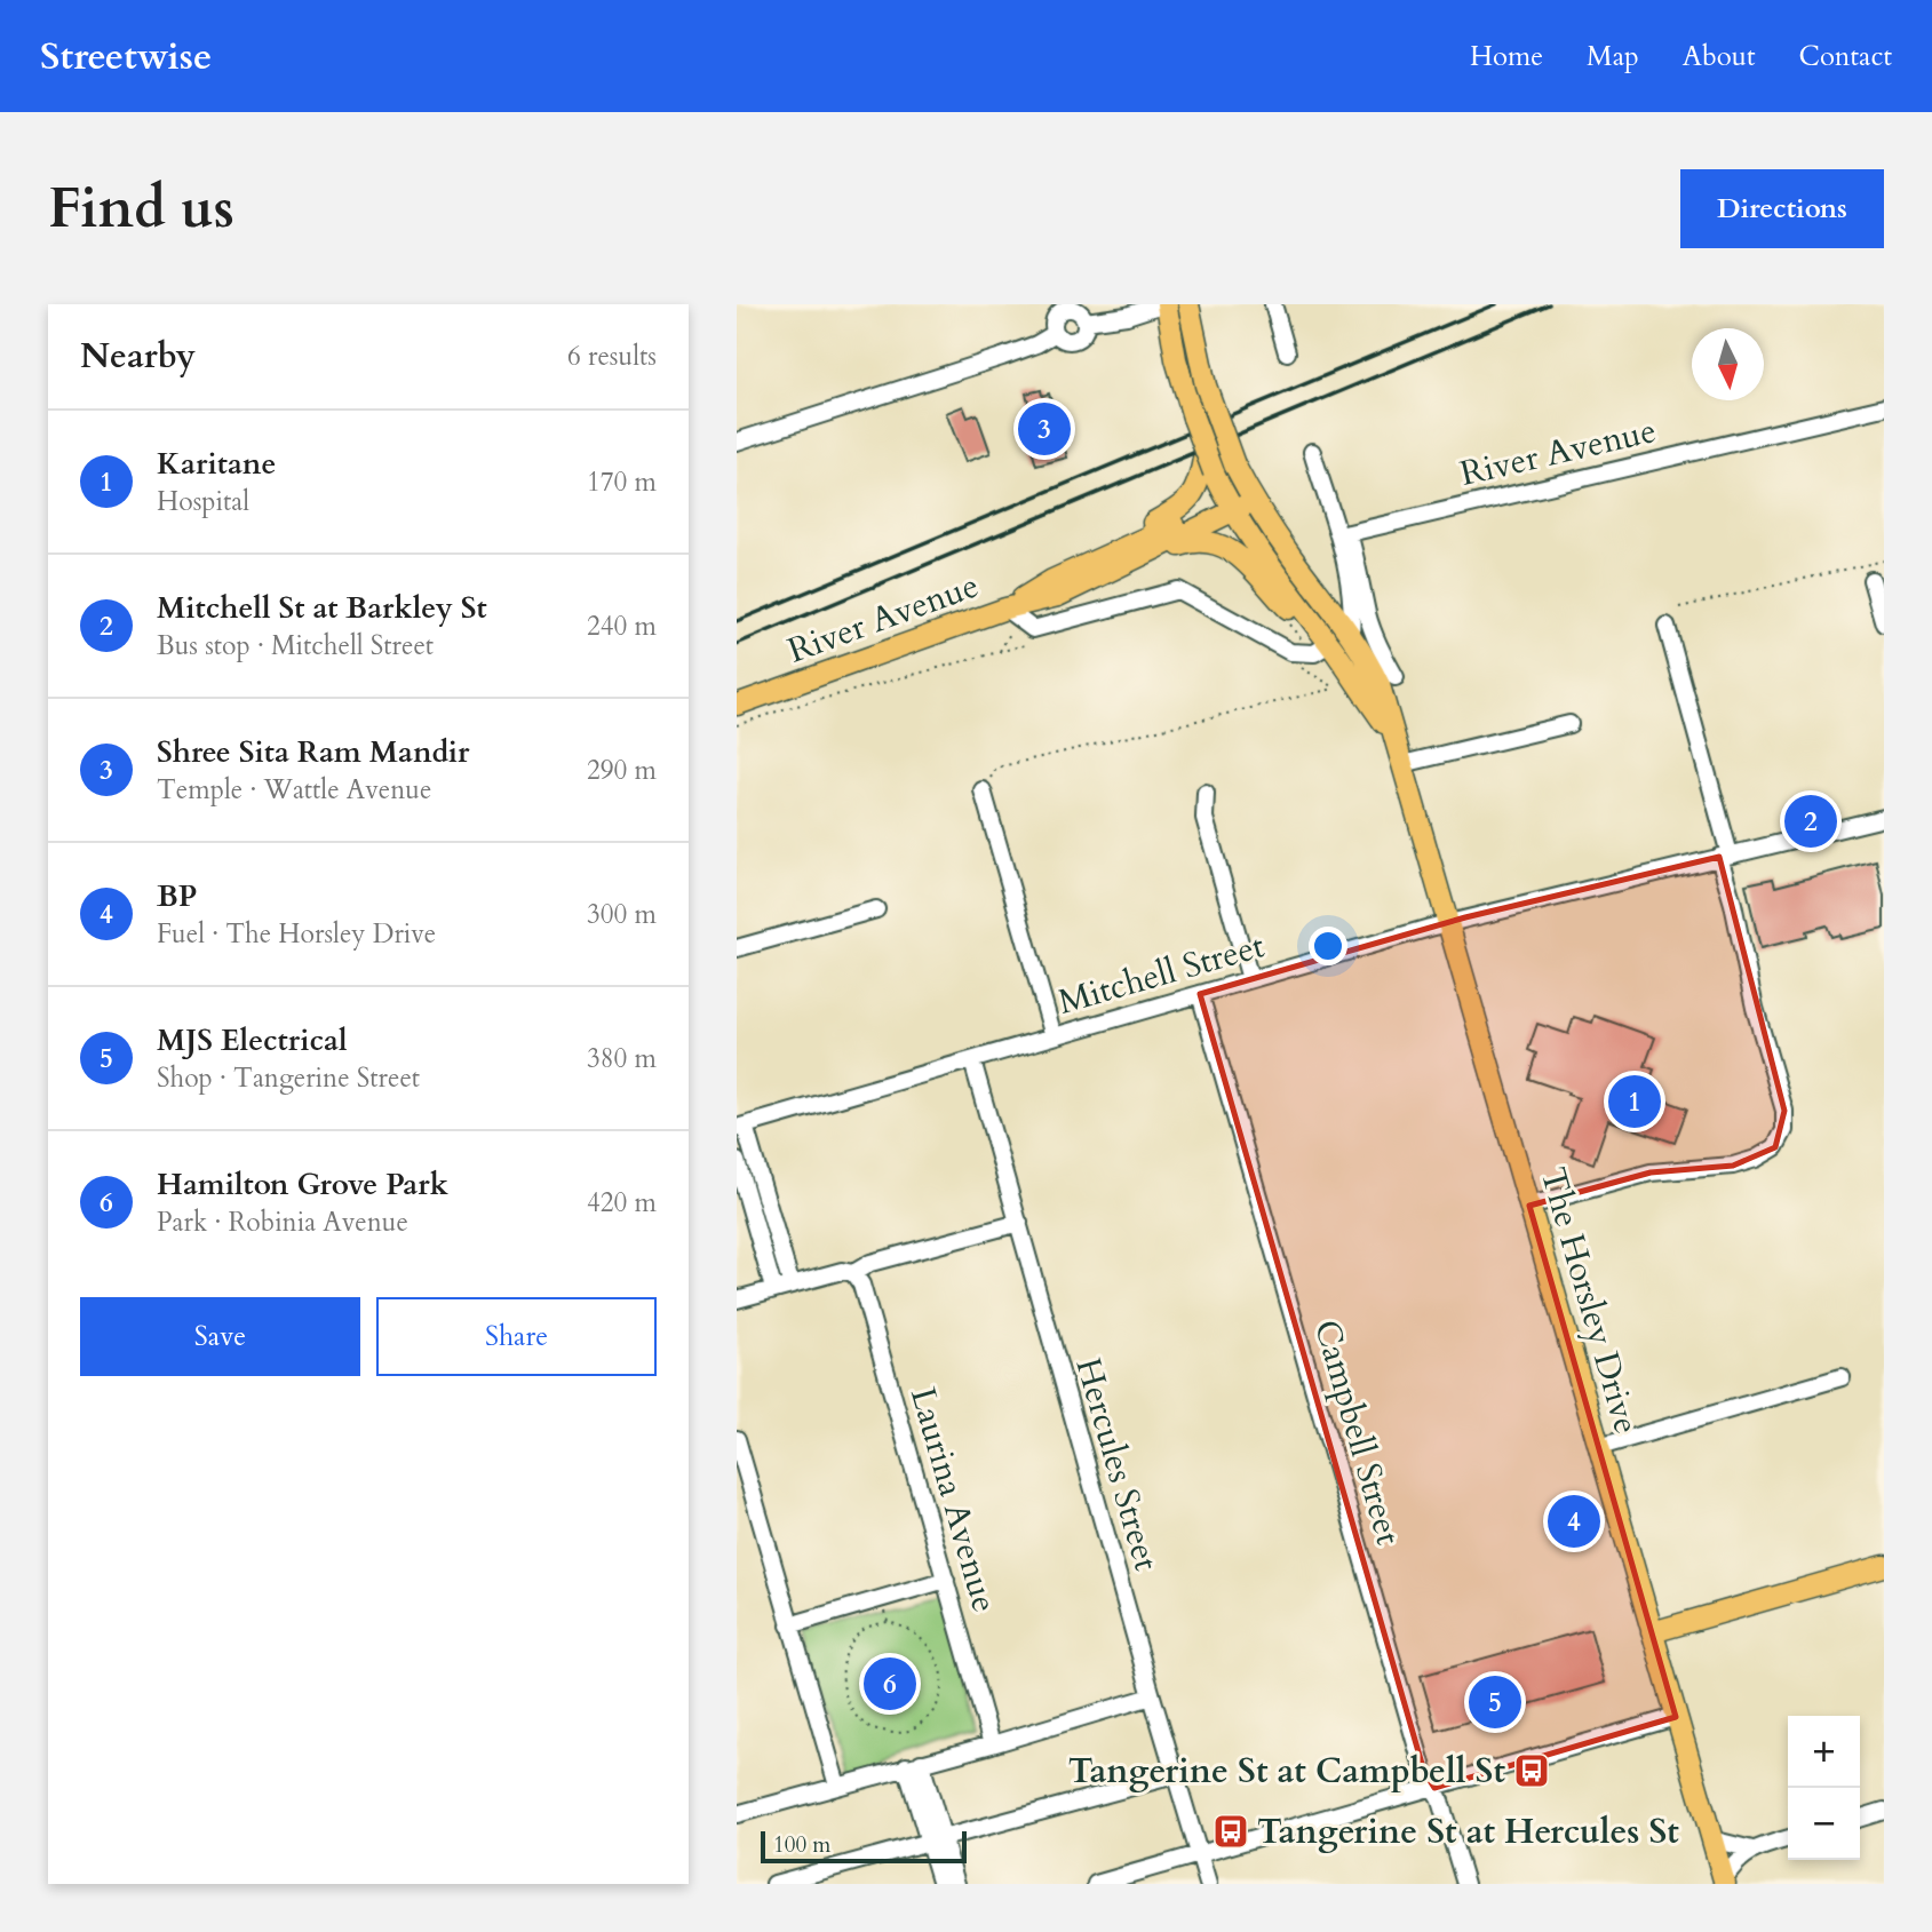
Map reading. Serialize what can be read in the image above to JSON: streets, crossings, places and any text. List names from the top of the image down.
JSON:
{
  "streets": {
    "main road": ["River Avenue", "The Horsley Drive"],
    "street": [
      "Mitchell Street",
      "Campbell Street",
      "Hercules Street",
      "Laurina Avenue"
    ]
  },
  "crossings": [
    ["River Avenue", "The Horsley Drive"],
    ["Mitchell Street", "The Horsley Drive"],
    ["Mitchell Street", "Campbell Street"],
    ["Mitchell Street", "Hercules Street"]
  ],
  "places": {
    "bus stop": ["Tangerine St at Campbell St", "Tangerine St at Hercules St"]
  },
  "scale_bar": "100 m",
  "north": "bottom",
  "page": {
    "header": "Streetwise",
    "nav": [
      "Home",
      "Map",
      "About",
      "Contact"
    ],
    "buttons": [
      "Directions",
      ["Save", "Share"]
    ],
    "title": "Find us",
    "heading": ["Nearby", "6 results"],
    "pins": [
      "3",
      "2",
      "1",
      "4",
      "6",
      "5"
    ],
    "list": [
      {
        "mark": "1",
        "name": "Karitane",
        "note": "Hospital",
        "value": "170 m"
      },
      {
        "mark": "2",
        "name": "Mitchell St at Barkley St",
        "note": "Bus stop · Mitchell Street",
        "value": "240 m"
      },
      {
        "mark": "3",
        "name": "Shree Sita Ram Mandir",
        "note": "Temple · Wattle Avenue",
        "value": "290 m"
      },
      {
        "mark": "4",
        "name": "BP",
        "note": "Fuel · The Horsley Drive",
        "value": "300 m"
      },
      {
        "mark": "5",
        "name": "MJS Electrical",
        "note": "Shop · Tangerine Street",
        "value": "380 m"
      },
      {
        "mark": "6",
        "name": "Hamilton Grove Park",
        "note": "Park · Robinia Avenue",
        "value": "420 m"
      }
    ],
    "map_buttons": ["+", "−"],
    "scale": "100 m"
  }
}
